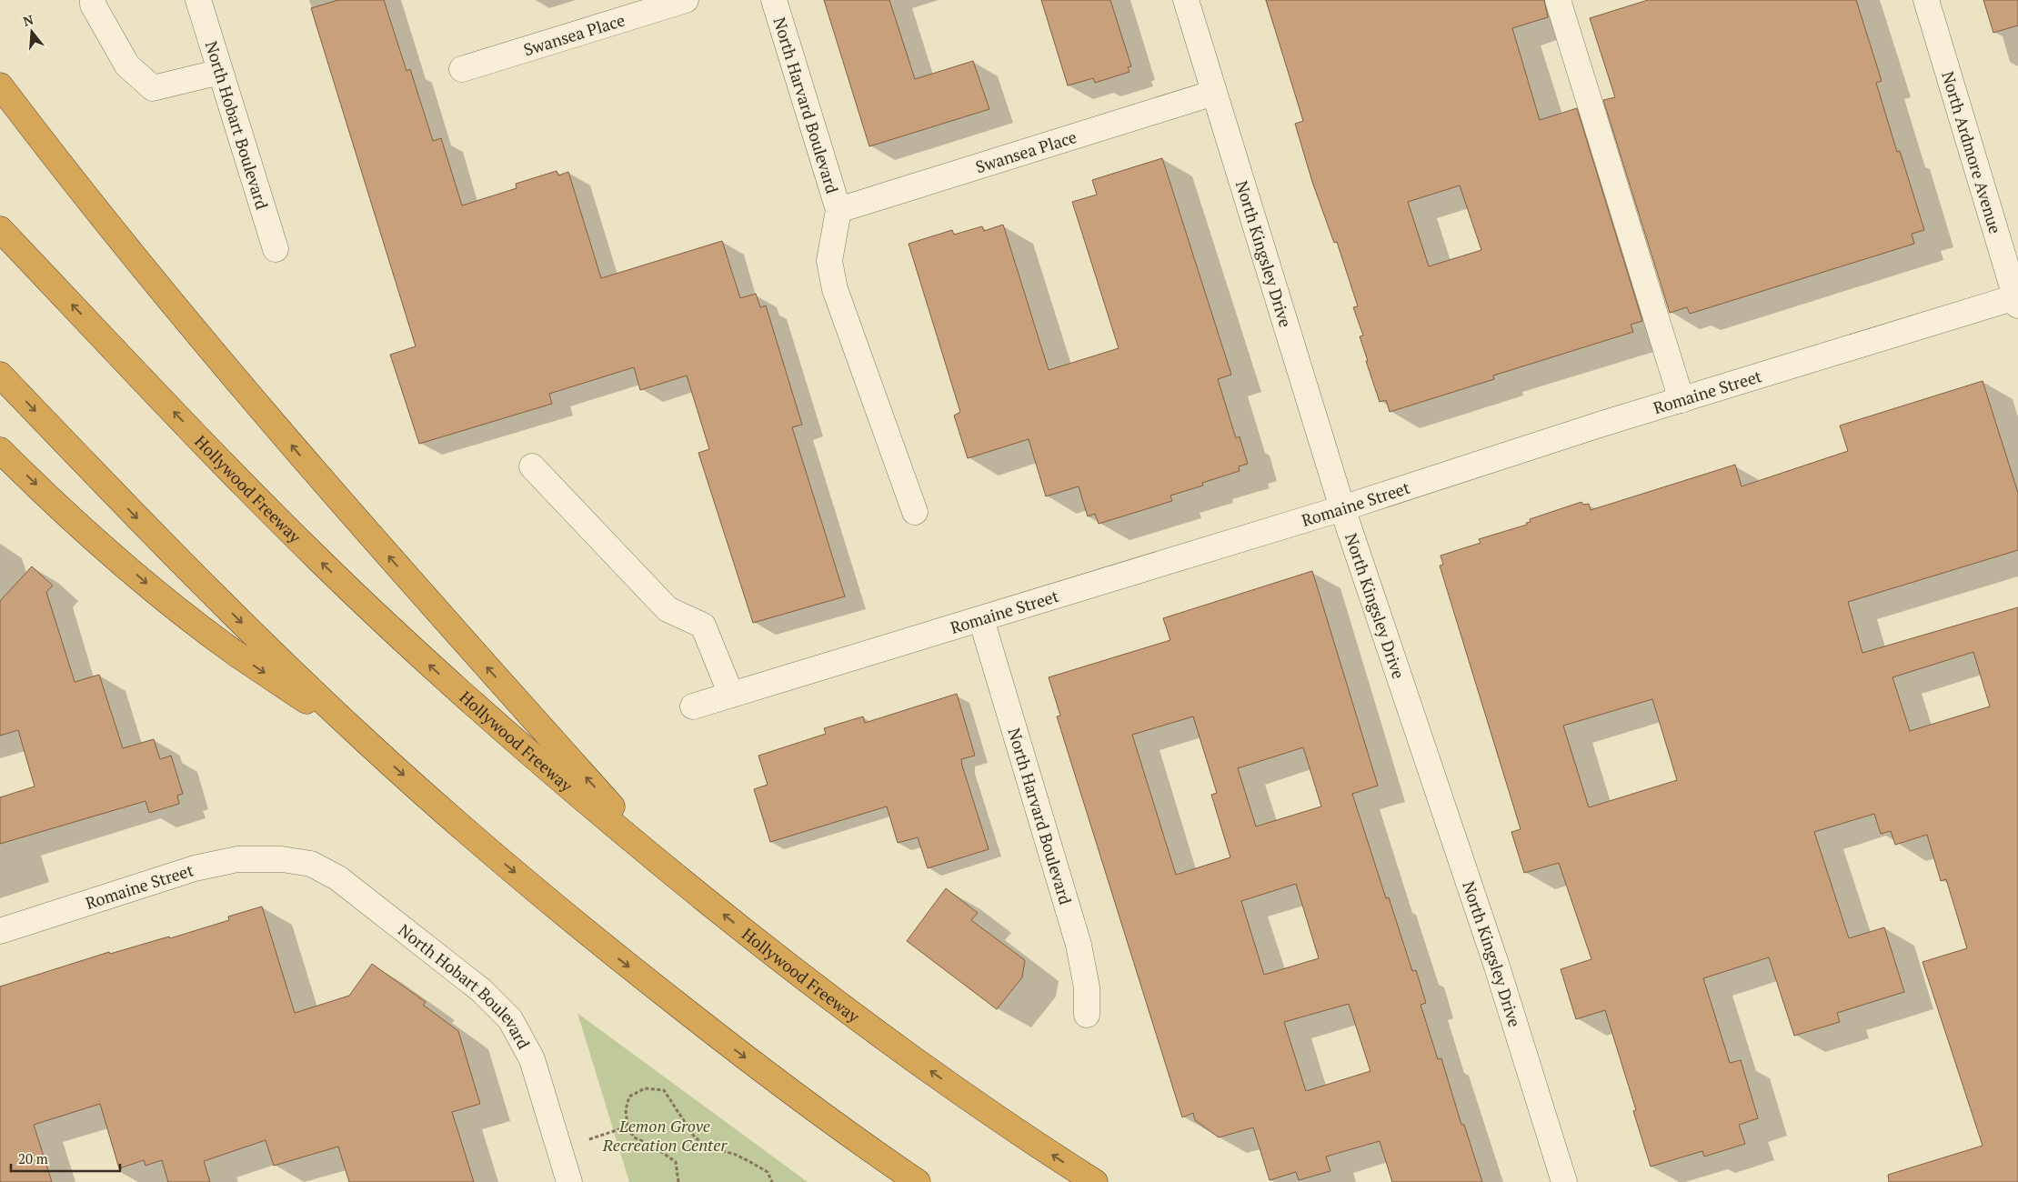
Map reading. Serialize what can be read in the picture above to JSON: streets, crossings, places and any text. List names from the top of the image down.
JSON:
{
  "streets": {
    "highway": ["Hollywood Freeway"],
    "street": [
      "Swansea Place",
      "North Harvard Boulevard",
      "North Hobart Boulevard",
      "North Ardmore Avenue",
      "North Kingsley Drive",
      "Romaine Street"
    ]
  },
  "crossings": [
    ["Swansea Place", "North Harvard Boulevard"],
    ["Swansea Place", "North Kingsley Drive"],
    ["North Harvard Boulevard", "Romaine Street"],
    ["North Hobart Boulevard", "Romaine Street"],
    ["North Ardmore Avenue", "Romaine Street"],
    ["North Kingsley Drive", "Romaine Street"]
  ],
  "parks": ["Lemon Grove Recreation Center"],
  "scale_bar": "20 m",
  "north": "top"
}
